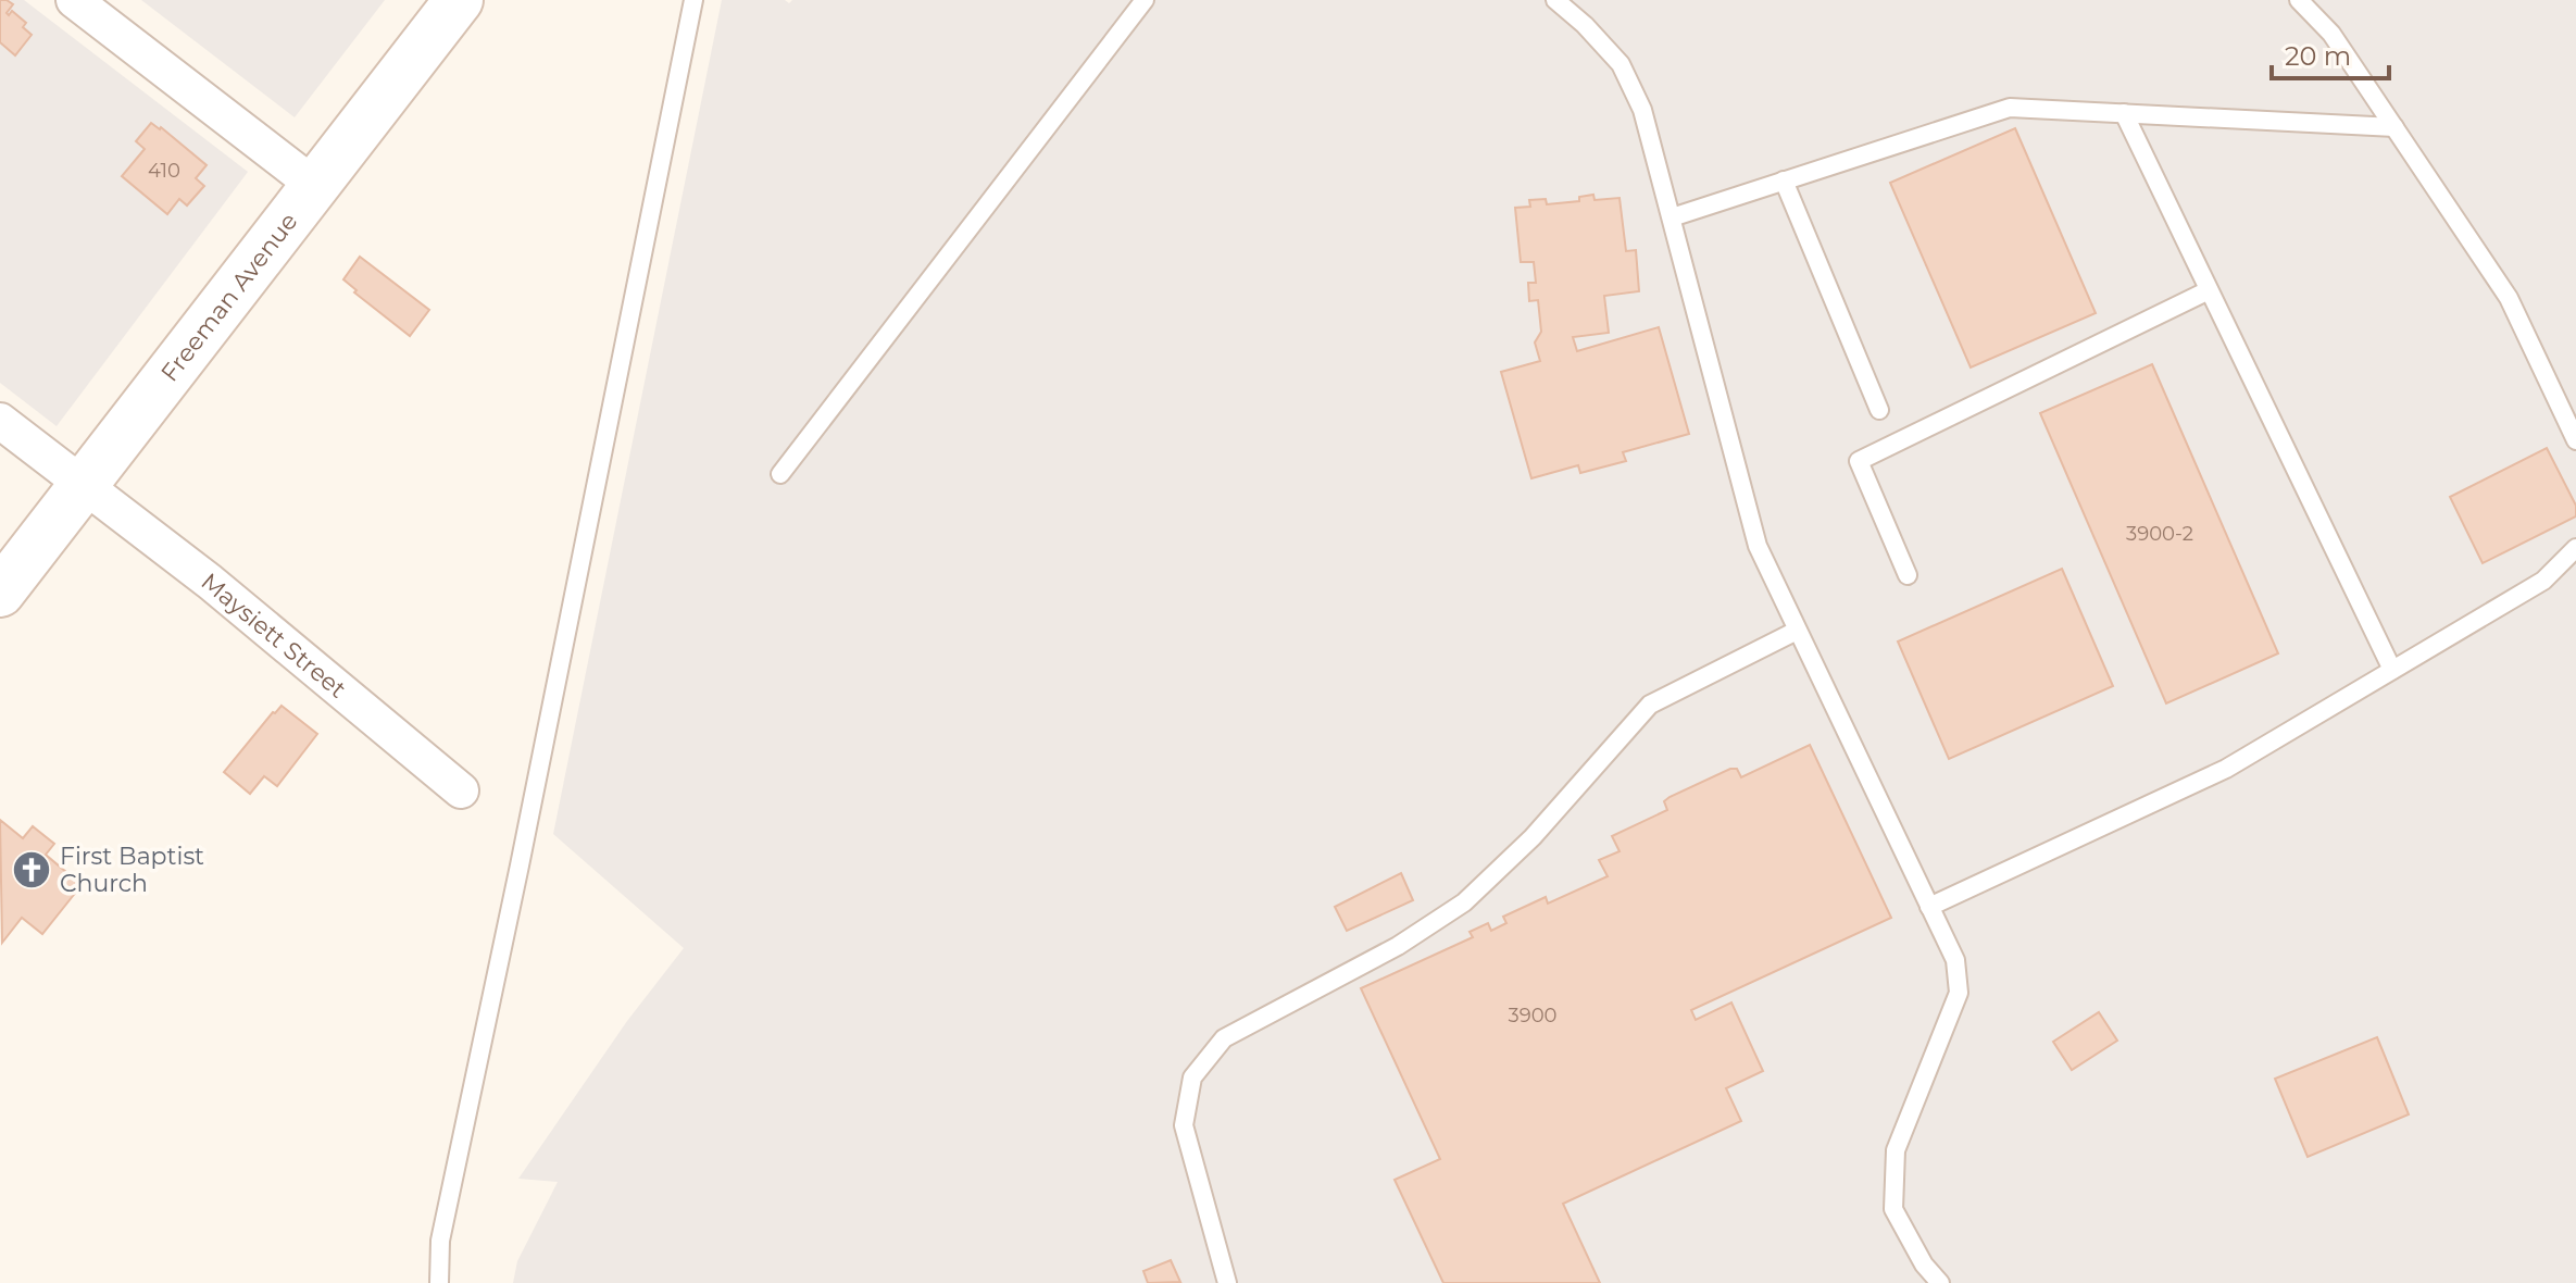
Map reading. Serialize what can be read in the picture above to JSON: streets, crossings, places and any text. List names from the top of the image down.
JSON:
{
  "streets": {
    "street": ["Freeman Avenue", "Maysiett Street"]
  },
  "crossings": [
    ["Freeman Avenue", "Maysiett Street"]
  ],
  "places": {
    "church": ["First Baptist Church"]
  },
  "house_numbers": ["410", "3900-2", "3900"],
  "scale_bar": "20 m"
}
